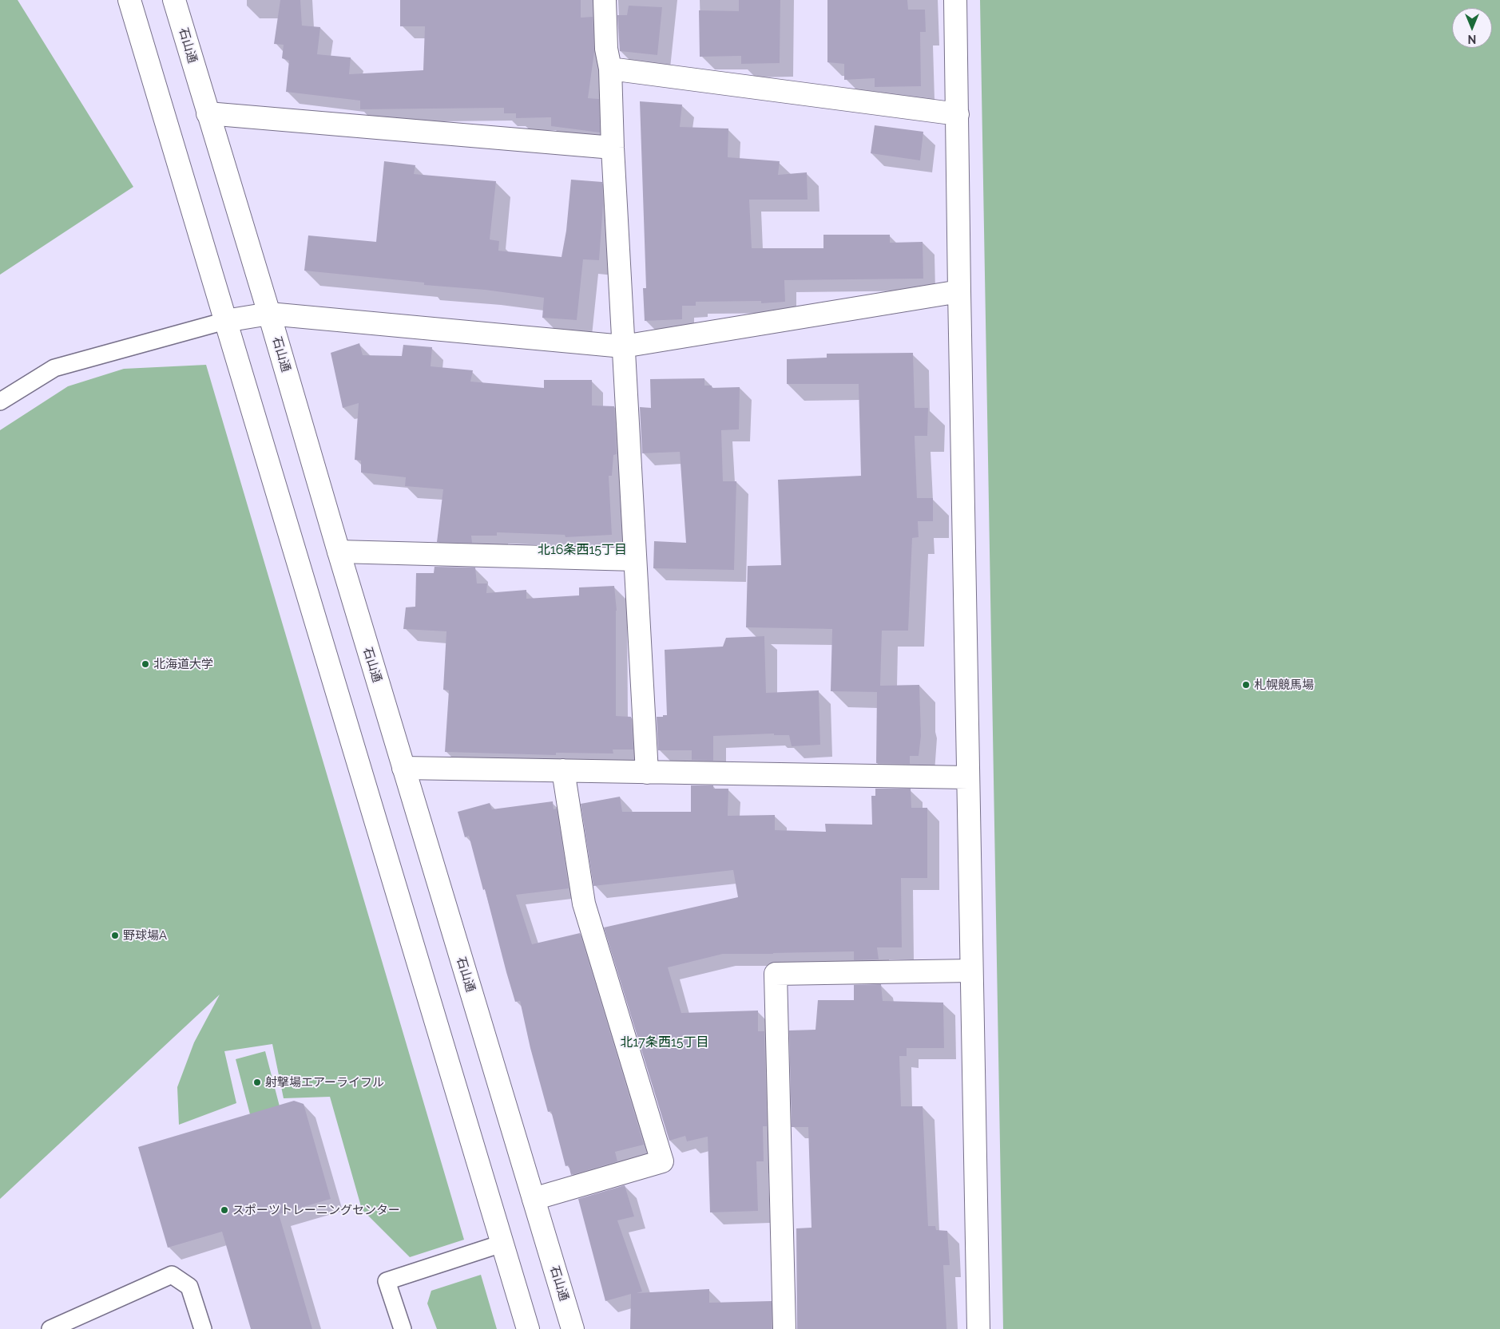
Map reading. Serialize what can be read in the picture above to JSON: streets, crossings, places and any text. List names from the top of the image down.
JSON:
{
  "streets": {
    "street": ["石山通"]
  },
  "districts": ["北16条西15丁目", "北17条西15丁目"],
  "places": [
    "北海道大学",
    "札幌競馬場",
    "野球場A",
    "射撃場エアーライフル",
    "スポーツトレーニングセンター"
  ],
  "north": "bottom"
}
